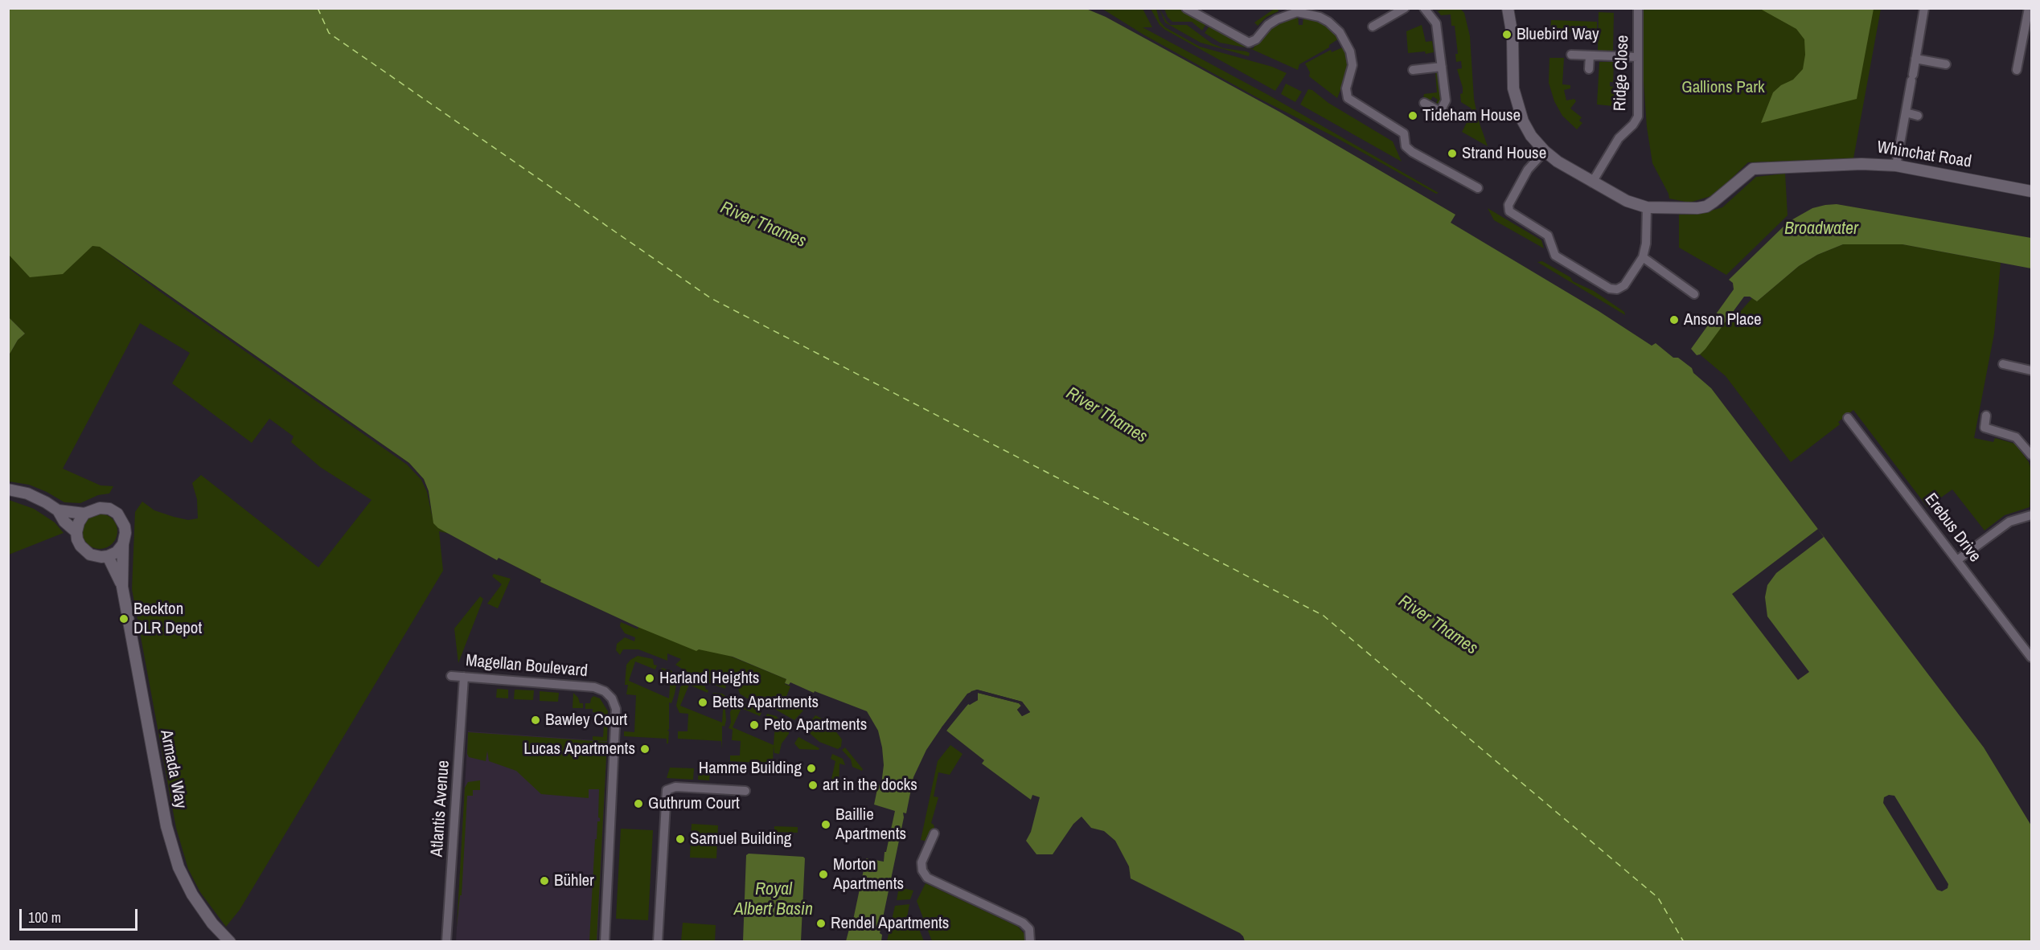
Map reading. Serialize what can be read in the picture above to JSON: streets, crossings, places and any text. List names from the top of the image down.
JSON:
{
  "streets": {
    "street": [
      "Ridge Close",
      "Whinchat Road",
      "Erebus Drive",
      "Magellan Boulevard",
      "Armada Way",
      "Atlantis Avenue"
    ]
  },
  "crossings": [
    ["Ridge Close", "Whinchat Road"],
    ["Magellan Boulevard", "Atlantis Avenue"]
  ],
  "water": ["River Thames", "Broadwater", "Royal Albert Basin"],
  "parks": ["Gallions Park"],
  "places": [
    "Bluebird Way",
    "Tideham House",
    "Strand House",
    "Anson Place",
    "Beckton DLR Depot",
    "Harland Heights",
    "Betts Apartments",
    "Bawley Court",
    "Peto Apartments",
    "Lucas Apartments",
    "Hamme Building",
    "art in the docks",
    "Guthrum Court",
    "Baillie Apartments",
    "Samuel Building",
    "Morton Apartments",
    "Bühler",
    "Rendel Apartments"
  ],
  "scale_bar": "100 m"
}
